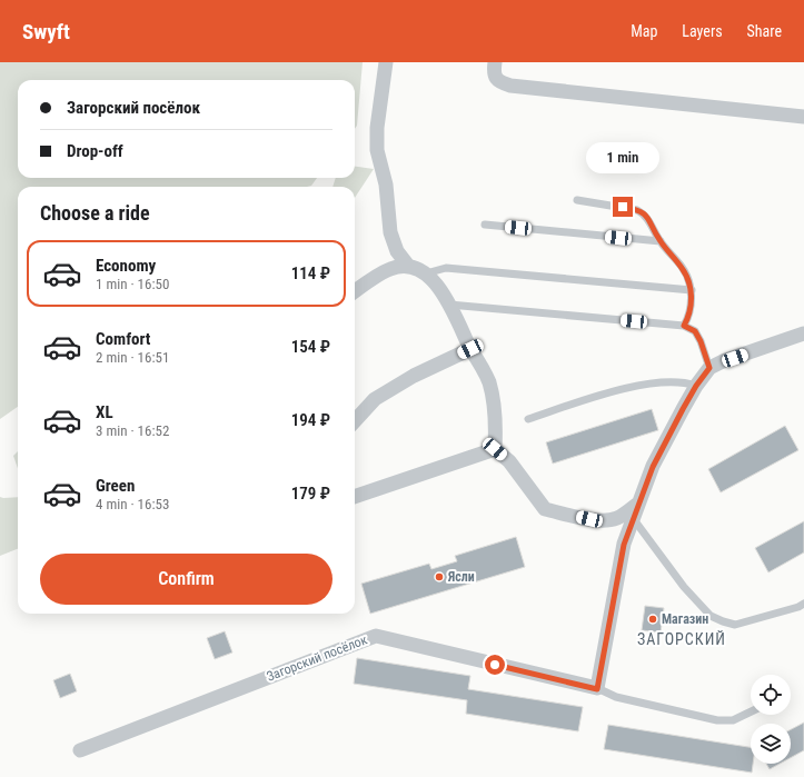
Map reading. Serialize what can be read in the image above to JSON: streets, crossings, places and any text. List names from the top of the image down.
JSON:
{
  "streets": {
    "street": ["Загорский посёлок"]
  },
  "districts": ["ЗАГОРСКИЙ"],
  "places": ["Ясли", "Магазин"],
  "page": {
    "header": "Swyft",
    "nav": ["Map", "Layers", "Share"],
    "banner": ["Загорский посёлок", "Drop-off"],
    "bubble": "1 min",
    "heading": "Choose a ride",
    "list": [
      {
        "name": "Economy",
        "note": "1 min · 16:50",
        "value": "114 ₽"
      },
      {
        "name": "Comfort",
        "note": "2 min · 16:51",
        "value": "154 ₽"
      },
      {
        "name": "XL",
        "note": "3 min · 16:52",
        "value": "194 ₽"
      },
      {
        "name": "Green",
        "note": "4 min · 16:53",
        "value": "179 ₽"
      }
    ],
    "buttons": "Confirm"
  }
}
